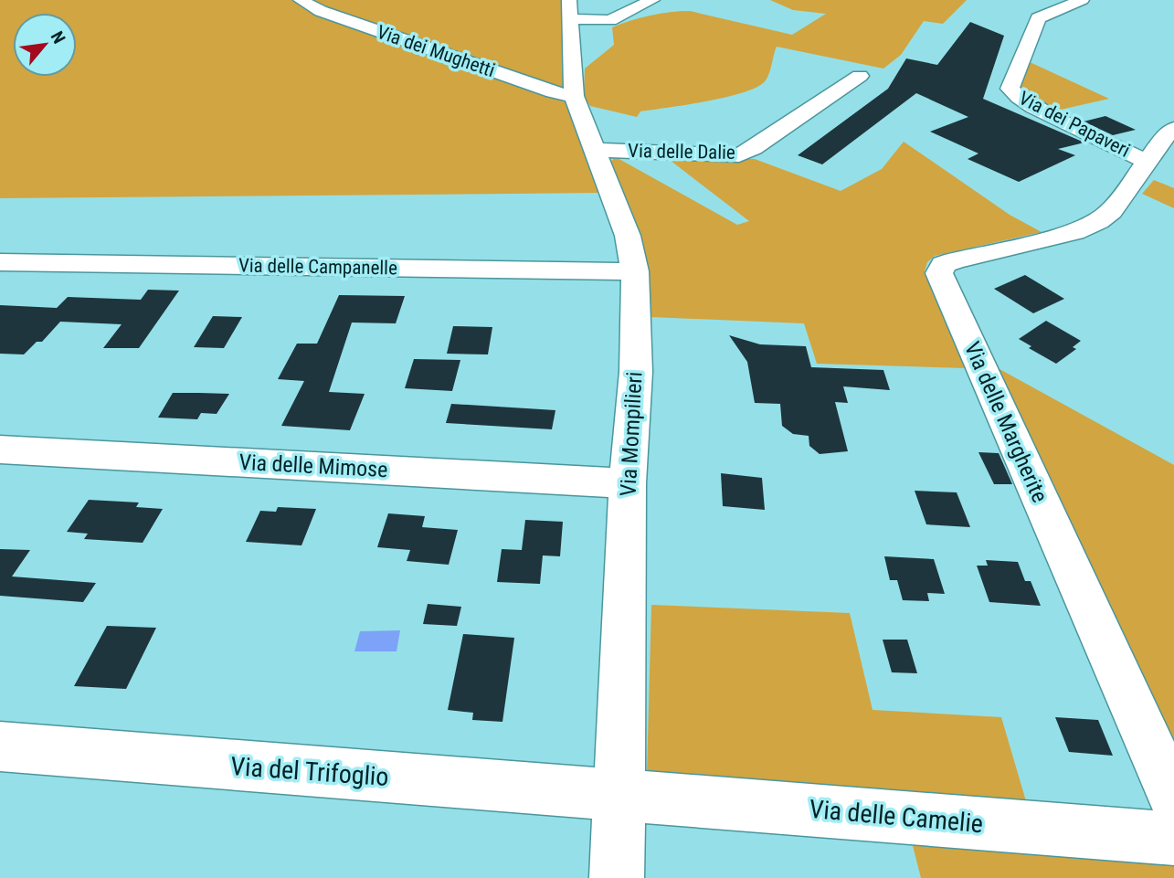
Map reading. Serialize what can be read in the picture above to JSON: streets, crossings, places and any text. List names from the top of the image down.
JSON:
{
  "streets": {
    "street": [
      "Via dei Mughetti",
      "Via dei Papaveri",
      "Via delle Dalie",
      "Via delle Campanelle",
      "Via delle Margherite",
      "Via Mompilieri",
      "Via delle Mimose",
      "Via del Trifoglio",
      "Via delle Camelie"
    ]
  },
  "crossings": [
    ["Via dei Mughetti", "Via Mompilieri"],
    ["Via dei Papaveri", "Via delle Margherite"],
    ["Via delle Dalie", "Via Mompilieri"],
    ["Via delle Campanelle", "Via Mompilieri"],
    ["Via Mompilieri", "Via delle Mimose"],
    ["Via Mompilieri", "Via del Trifoglio"],
    ["Via Mompilieri", "Via delle Camelie"],
    ["Via del Trifoglio", "Via delle Camelie"]
  ],
  "north": "top right"
}
